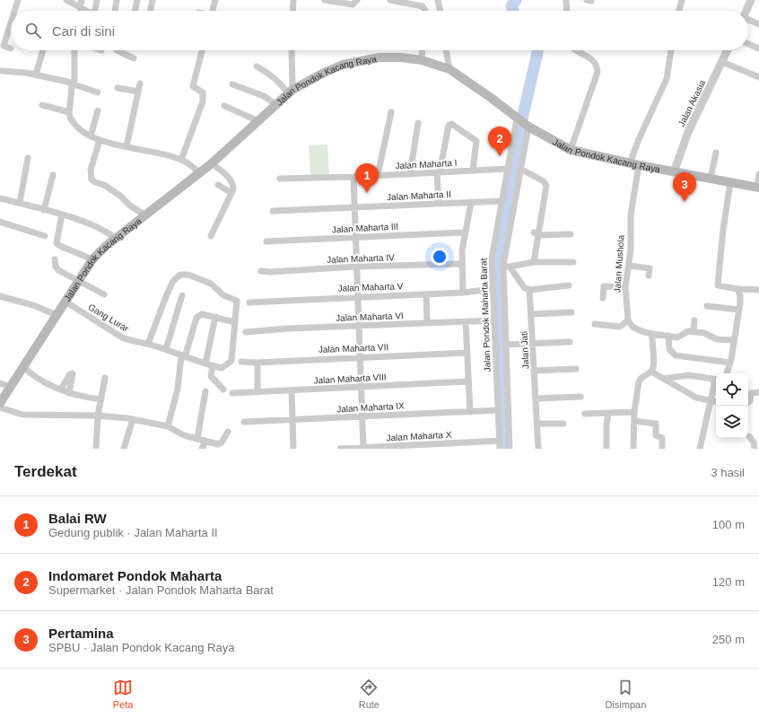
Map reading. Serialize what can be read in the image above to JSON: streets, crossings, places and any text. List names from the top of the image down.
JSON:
{
  "streets": {
    "main road": ["Jalan Pondok Kacang Raya"],
    "street": [
      "Jalan Akasia",
      "Jalan Maharta I",
      "Jalan Maharta II",
      "Jalan Maharta III",
      "Jalan Maharta IV",
      "Jalan Mushola",
      "Jalan Maharta V",
      "Jalan Pondok Maharta Barat",
      "Jalan Maharta VI",
      "Gang Lurar",
      "Jalan Maharta VII",
      "Jalan Jati",
      "Jalan Maharta VIII",
      "Jalan Maharta IX",
      "Jalan Maharta X"
    ]
  },
  "crossings": [
    ["Jalan Pondok Kacang Raya", "Jalan Akasia"],
    ["Jalan Pondok Kacang Raya", "Jalan Mushola"],
    ["Jalan Pondok Kacang Raya", "Jalan Pondok Maharta Barat"],
    ["Jalan Pondok Kacang Raya", "Gang Lurar"],
    ["Jalan Maharta I", "Jalan Pondok Maharta Barat"],
    ["Jalan Maharta II", "Jalan Pondok Maharta Barat"],
    ["Jalan Maharta V", "Jalan Pondok Maharta Barat"],
    ["Jalan Pondok Maharta Barat", "Jalan Maharta VI"],
    ["Jalan Pondok Maharta Barat", "Jalan Maharta IX"],
    ["Jalan Pondok Maharta Barat", "Jalan Maharta X"]
  ],
  "page": {
    "search": "Cari di sini",
    "pins": ["2", "1", "3"],
    "heading": ["Terdekat", "3 hasil"],
    "list": [
      {
        "mark": "1",
        "name": "Balai RW",
        "note": "Gedung publik · Jalan Maharta II",
        "value": "100 m"
      },
      {
        "mark": "2",
        "name": "Indomaret Pondok Maharta",
        "note": "Supermarket · Jalan Pondok Maharta Barat",
        "value": "120 m"
      },
      {
        "mark": "3",
        "name": "Pertamina",
        "note": "SPBU · Jalan Pondok Kacang Raya",
        "value": "250 m"
      }
    ],
    "nav": ["Peta", "Rute", "Disimpan"]
  }
}
